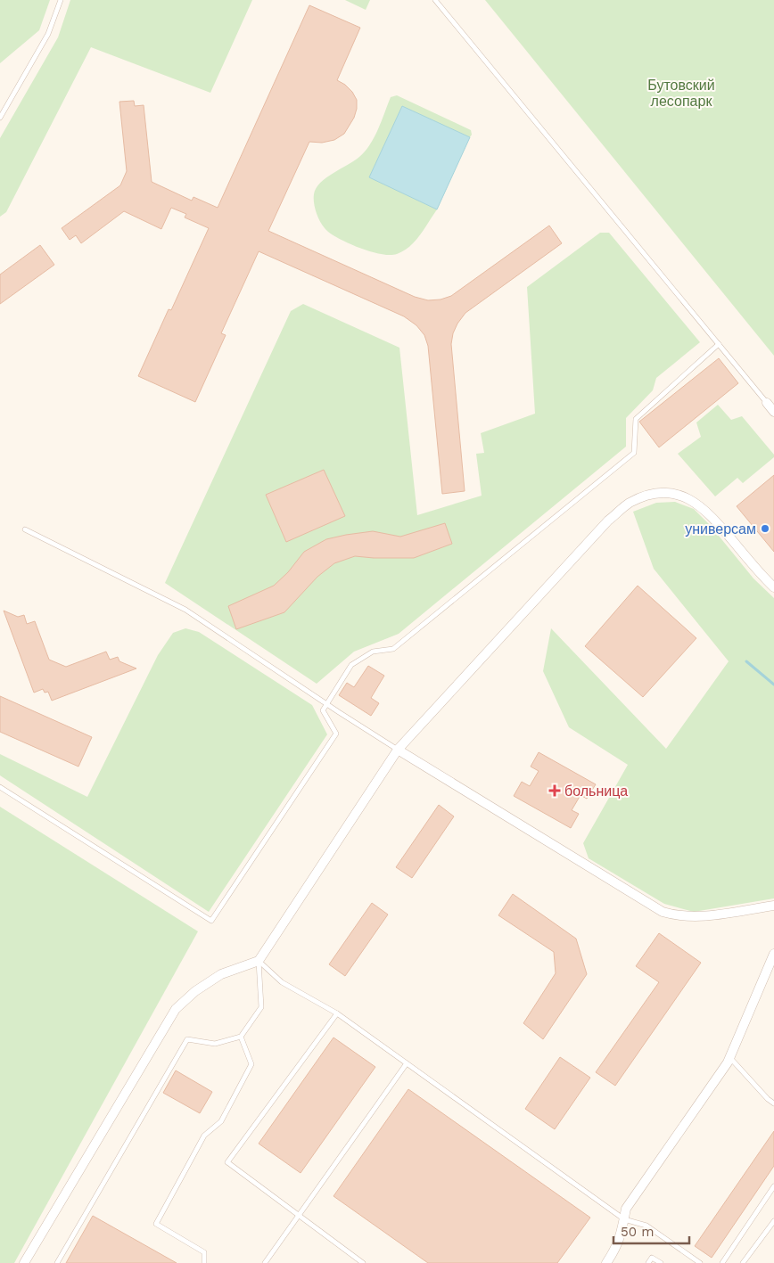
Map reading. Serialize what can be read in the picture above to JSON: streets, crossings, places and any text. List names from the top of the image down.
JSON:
{
  "parks": ["Бутовский лесопарк"],
  "places": {
    "other": ["универсам"],
    "health": ["больница"]
  },
  "scale_bar": "50 m"
}
